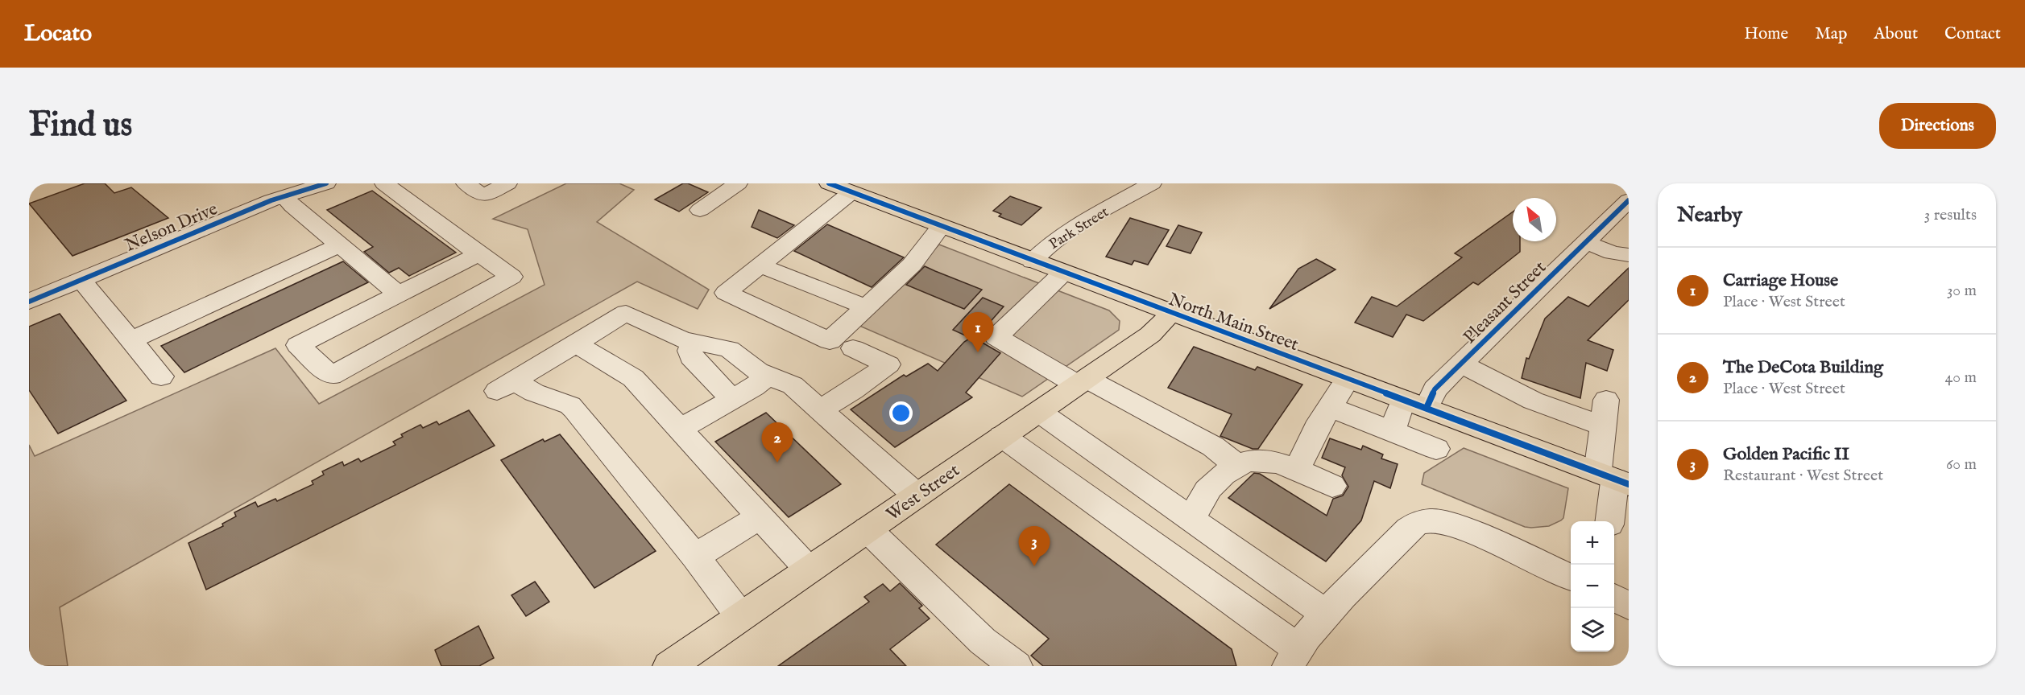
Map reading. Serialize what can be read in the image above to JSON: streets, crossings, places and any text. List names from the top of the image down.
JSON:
{
  "streets": {
    "main road": ["North Main Street", "West Street"],
    "street": ["Nelson Drive", "Park Street", "Pleasant Street"]
  },
  "crossings": [
    ["Park Street", "North Main Street"],
    ["Pleasant Street", "North Main Street"],
    ["North Main Street", "West Street"]
  ],
  "north": "top left",
  "page": {
    "header": "Locato",
    "nav": [
      "Home",
      "Map",
      "About",
      "Contact"
    ],
    "buttons": "Directions",
    "title": "Find us",
    "heading": ["Nearby", "3 results"],
    "list": [
      {
        "mark": "1",
        "name": "Carriage House",
        "note": "Place · West Street",
        "value": "30 m"
      },
      {
        "mark": "2",
        "name": "The DeCota Building",
        "note": "Place · West Street",
        "value": "40 m"
      },
      {
        "mark": "3",
        "name": "Golden Pacific II",
        "note": "Restaurant · West Street",
        "value": "60 m"
      }
    ],
    "pins": ["1", "2", "3"],
    "map_buttons": ["+", "−"]
  }
}
